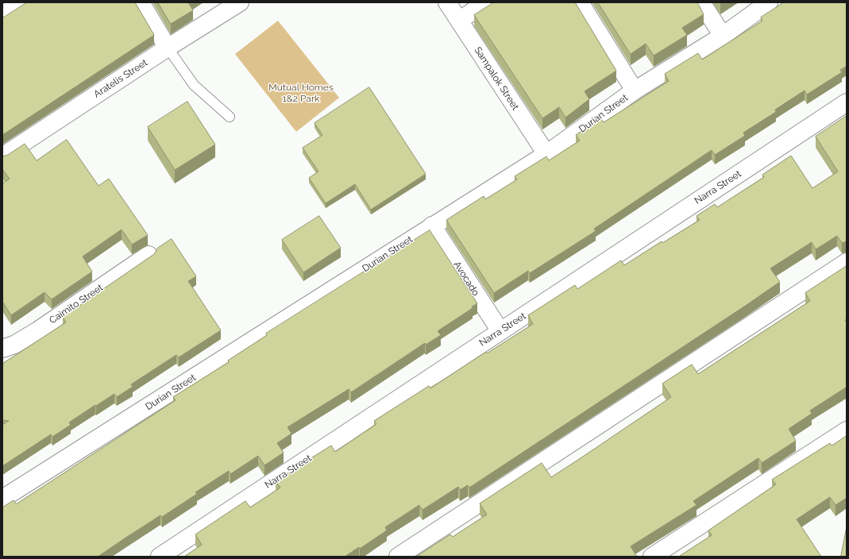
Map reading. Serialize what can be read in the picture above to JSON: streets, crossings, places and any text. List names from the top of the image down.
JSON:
{
  "streets": {
    "street": [
      "Aratelis Street",
      "Sampalok Street",
      "Durian Street",
      "Narra Street",
      "Avocado",
      "Caimito Street"
    ]
  },
  "crossings": [
    ["Sampalok Street", "Durian Street"],
    ["Durian Street", "Avocado"],
    ["Narra Street", "Avocado"]
  ],
  "parks": ["Mutual Homes 1&2 Park"]
}
